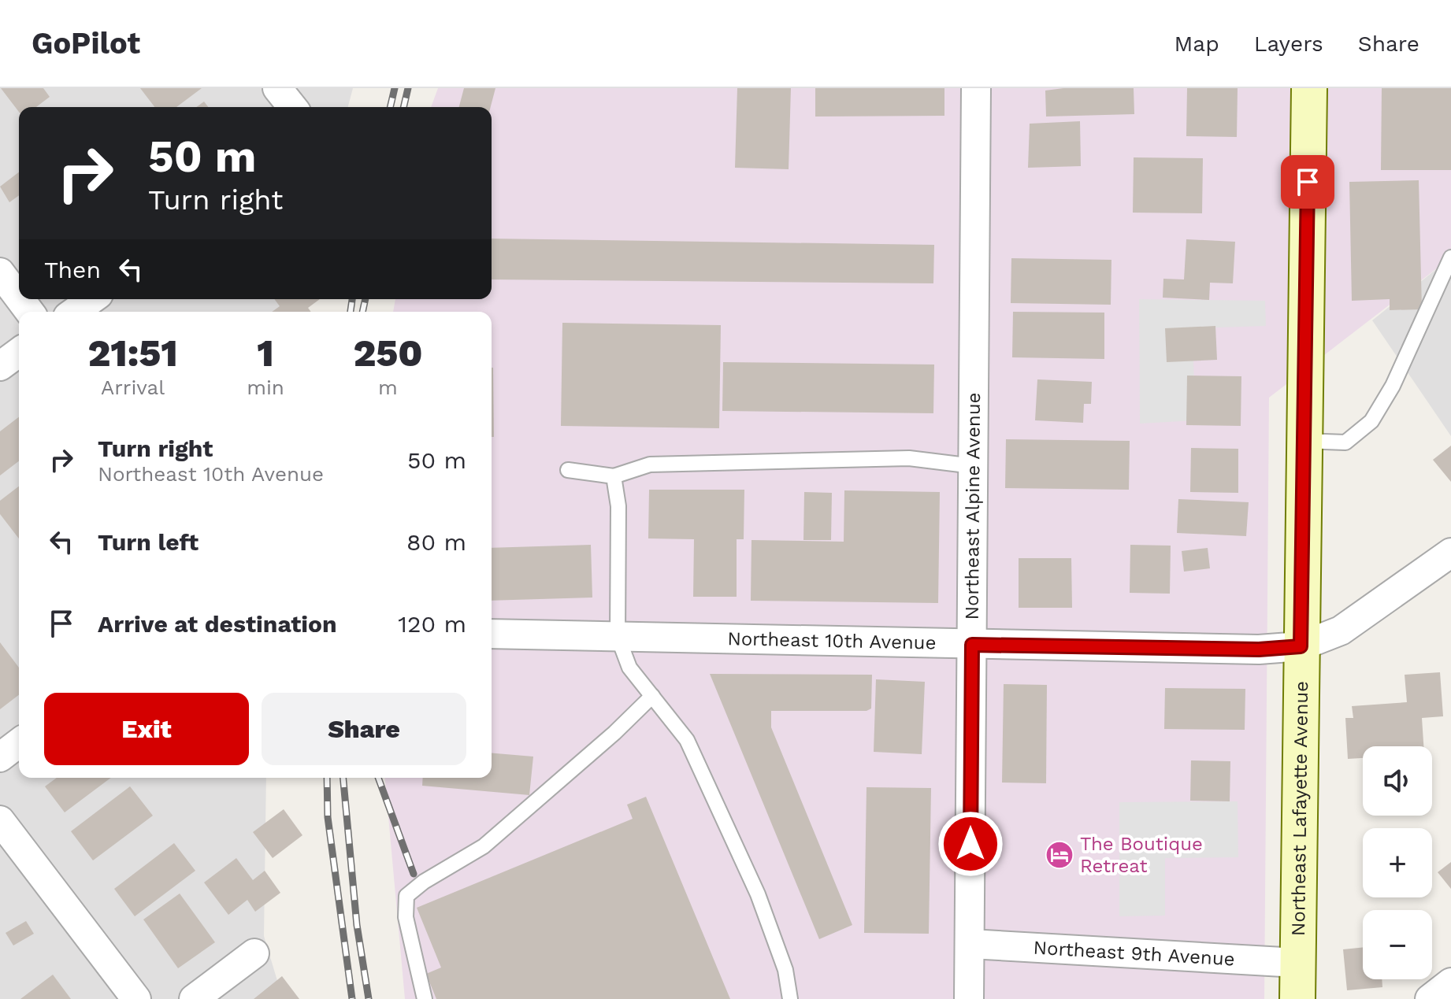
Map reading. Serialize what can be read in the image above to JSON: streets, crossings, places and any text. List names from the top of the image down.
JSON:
{
  "streets": {
    "main road": ["Northeast Lafayette Avenue"],
    "street": ["Northeast Alpine Avenue", "Northeast 10th Avenue", "Northeast 9th Avenue"]
  },
  "crossings": [
    ["Northeast Alpine Avenue", "Northeast 10th Avenue"],
    ["Northeast Alpine Avenue", "Northeast 9th Avenue"],
    ["Northeast 10th Avenue", "Northeast Lafayette Avenue"],
    ["Northeast Lafayette Avenue", "Northeast 9th Avenue"]
  ],
  "places": {
    "hotel": ["The Boutique Retreat"]
  },
  "page": {
    "header": "GoPilot",
    "nav": ["Map", "Layers", "Share"],
    "turn": ["50 m", "Turn right"],
    "then": "Then",
    "eta": [
      "21:51",
      "Arrival",
      "1",
      "min",
      "250",
      "m"
    ],
    "list": [
      {
        "name": "Turn right",
        "note": "Northeast 10th Avenue",
        "value": "50 m"
      },
      {
        "name": "Turn left",
        "value": "80 m"
      },
      {
        "name": "Arrive at destination",
        "value": "120 m"
      }
    ],
    "buttons": ["Exit", "Share"],
    "map_buttons": ["+", "−"]
  }
}
